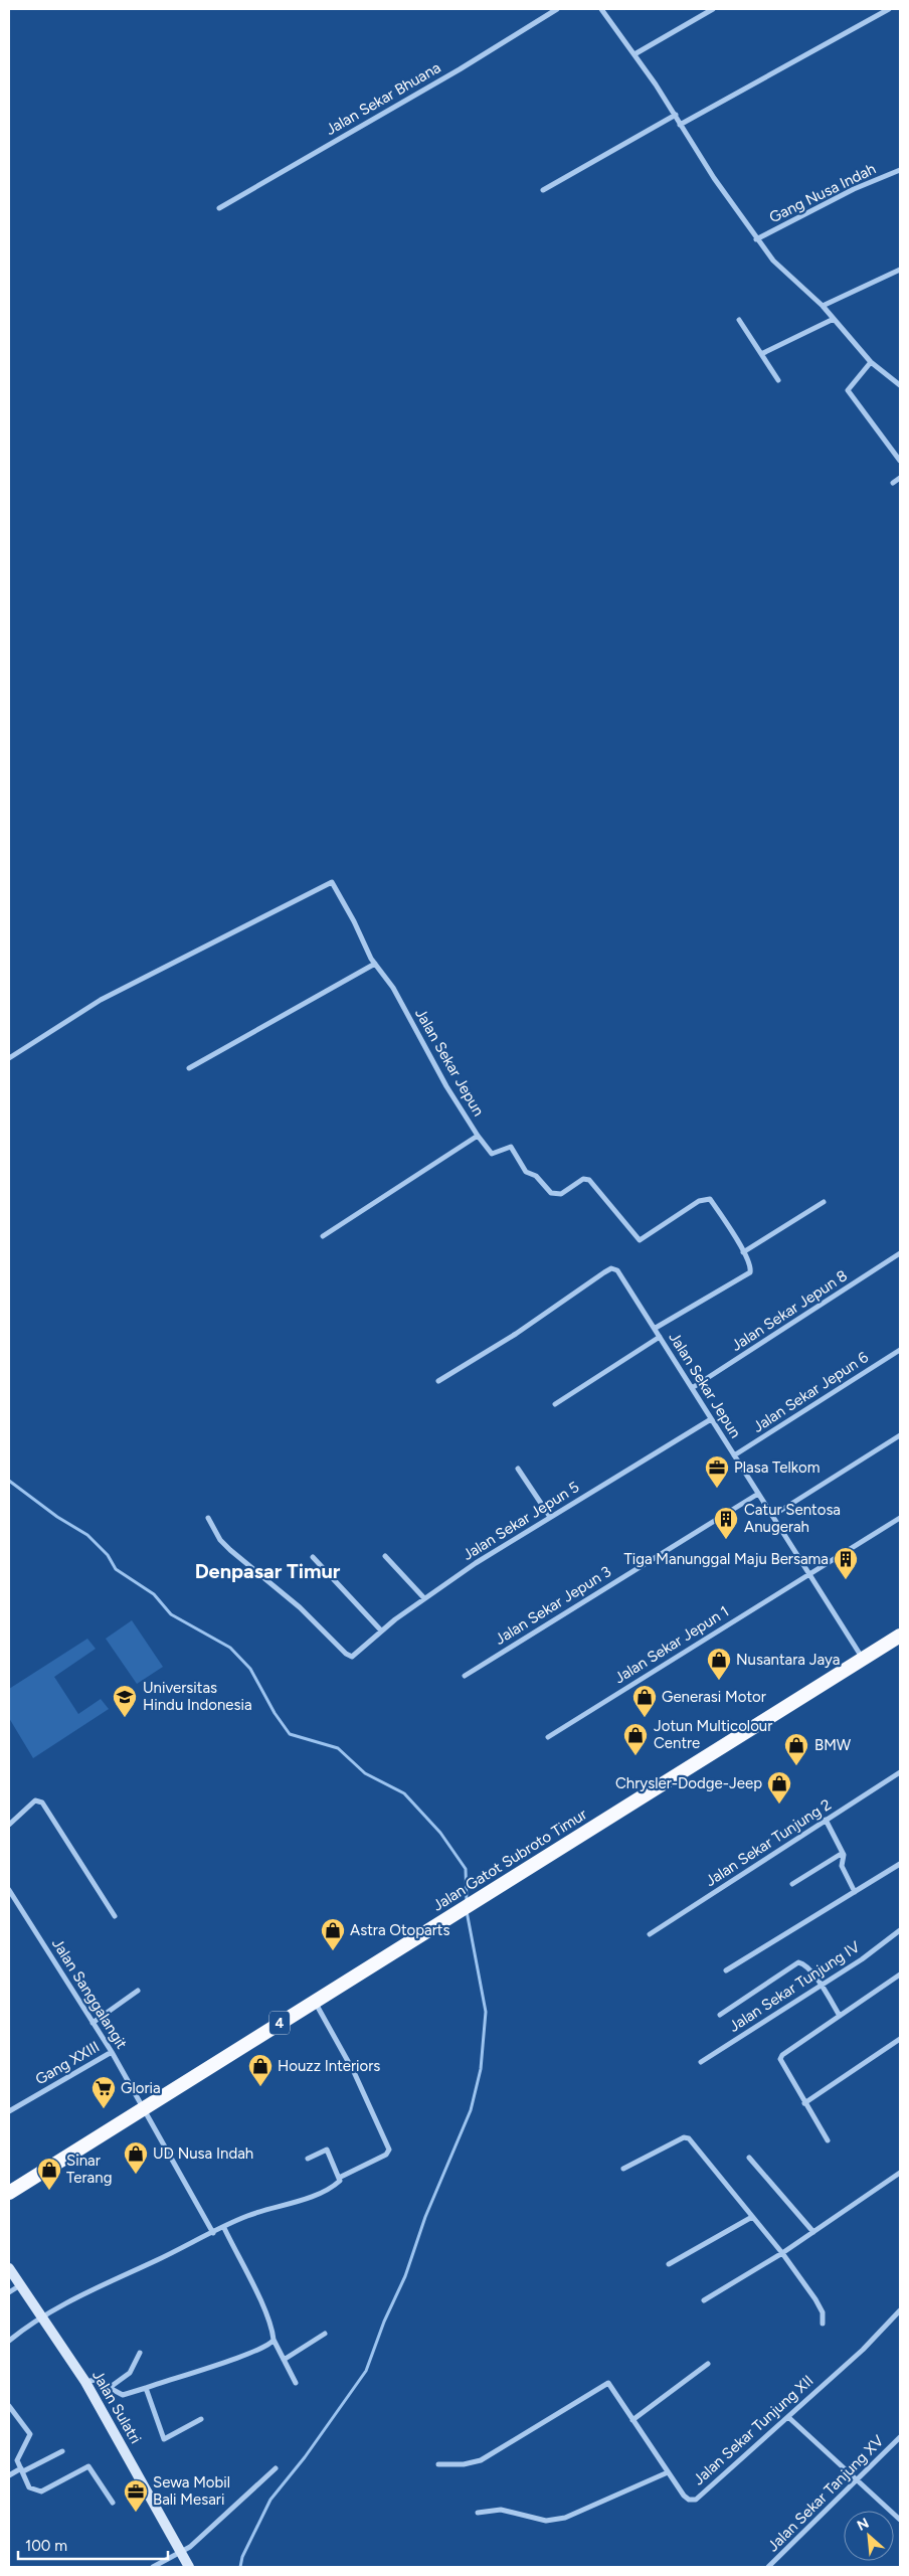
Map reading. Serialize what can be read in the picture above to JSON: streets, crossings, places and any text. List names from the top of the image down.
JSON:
{
  "streets": {
    "highway": ["Jalan Gatot Subroto Timur", "4"],
    "main road": ["Jalan Sulatri"],
    "street": [
      "Jalan Sekar Bhuana",
      "Gang Nusa Indah",
      "Jalan Sekar Jepun",
      "Jalan Sekar Jepun 8",
      "Jalan Sekar Jepun 6",
      "Jalan Sekar Jepun 5",
      "Jalan Sekar Jepun 3",
      "Jalan Sekar Jepun 1",
      "Jalan Sekar Tunjung 2",
      "Jalan Sekar Tunjung IV",
      "Jalan Sanggalangit",
      "Gang XXIII",
      "Jalan Sekar Tunjung XII",
      "Jalan Sekar Tanjung XV"
    ]
  },
  "crossings": [
    ["Jalan Sekar Jepun", "Jalan Sekar Jepun 8"],
    ["Jalan Sekar Jepun", "Jalan Sekar Jepun 6"],
    ["Jalan Sekar Jepun", "Jalan Sekar Jepun 5"],
    ["Jalan Sekar Jepun", "Jalan Sekar Jepun 3"],
    ["Jalan Sekar Jepun", "Jalan Sekar Jepun 1"],
    ["Jalan Sekar Jepun", "Jalan Gatot Subroto Timur"],
    ["Jalan Gatot Subroto Timur", "Jalan Sanggalangit"],
    ["Jalan Sanggalangit", "Gang XXIII"]
  ],
  "districts": ["Denpasar Timur"],
  "places": {
    "office": ["Plasa Telkom", "Sewa Mobil Bali Mesari"],
    "building": ["Catur Sentosa Anugerah", "Tiga Manunggal Maju Bersama"],
    "shop": [
      "Nusantara Jaya",
      "Generasi Motor",
      "Jotun Multicolour Centre",
      "BMW",
      "Chrysler-Dodge-Jeep",
      "Astra Otoparts",
      "Houzz Interiors",
      "UD Nusa Indah",
      "Sinar Terang"
    ],
    "school or university": ["Universitas Hindu Indonesia"],
    "supermarket": ["Gloria"]
  },
  "scale_bar": "100 m",
  "north": "top left"
}
